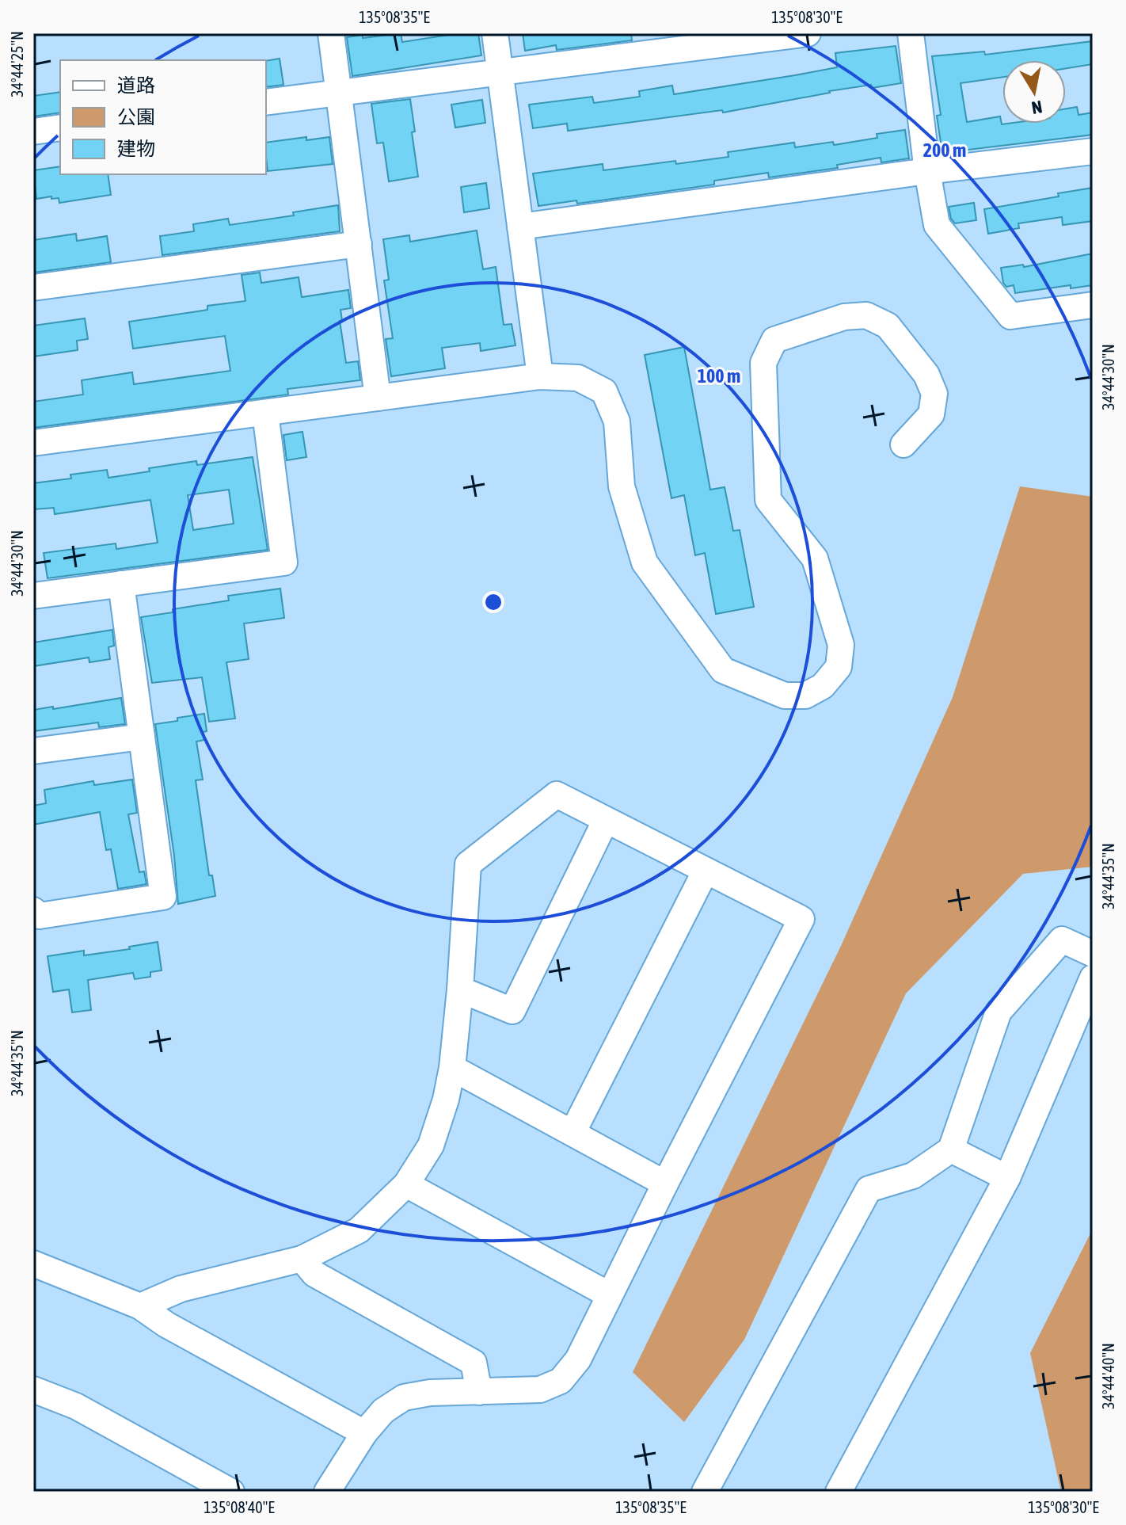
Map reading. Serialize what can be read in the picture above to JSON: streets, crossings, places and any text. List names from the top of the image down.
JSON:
{
  "legend": ["道路", "公園", "建物"],
  "north": "bottom",
  "coordinates": [
    "135°08'35\"E",
    "135°08'30\"E",
    "34°44'25\"N",
    "34°44'30\"N",
    "34°44'35\"N",
    "34°44'40\"N",
    "135°08'40\"E"
  ],
  "rings": ["200 m", "100 m"]
}
